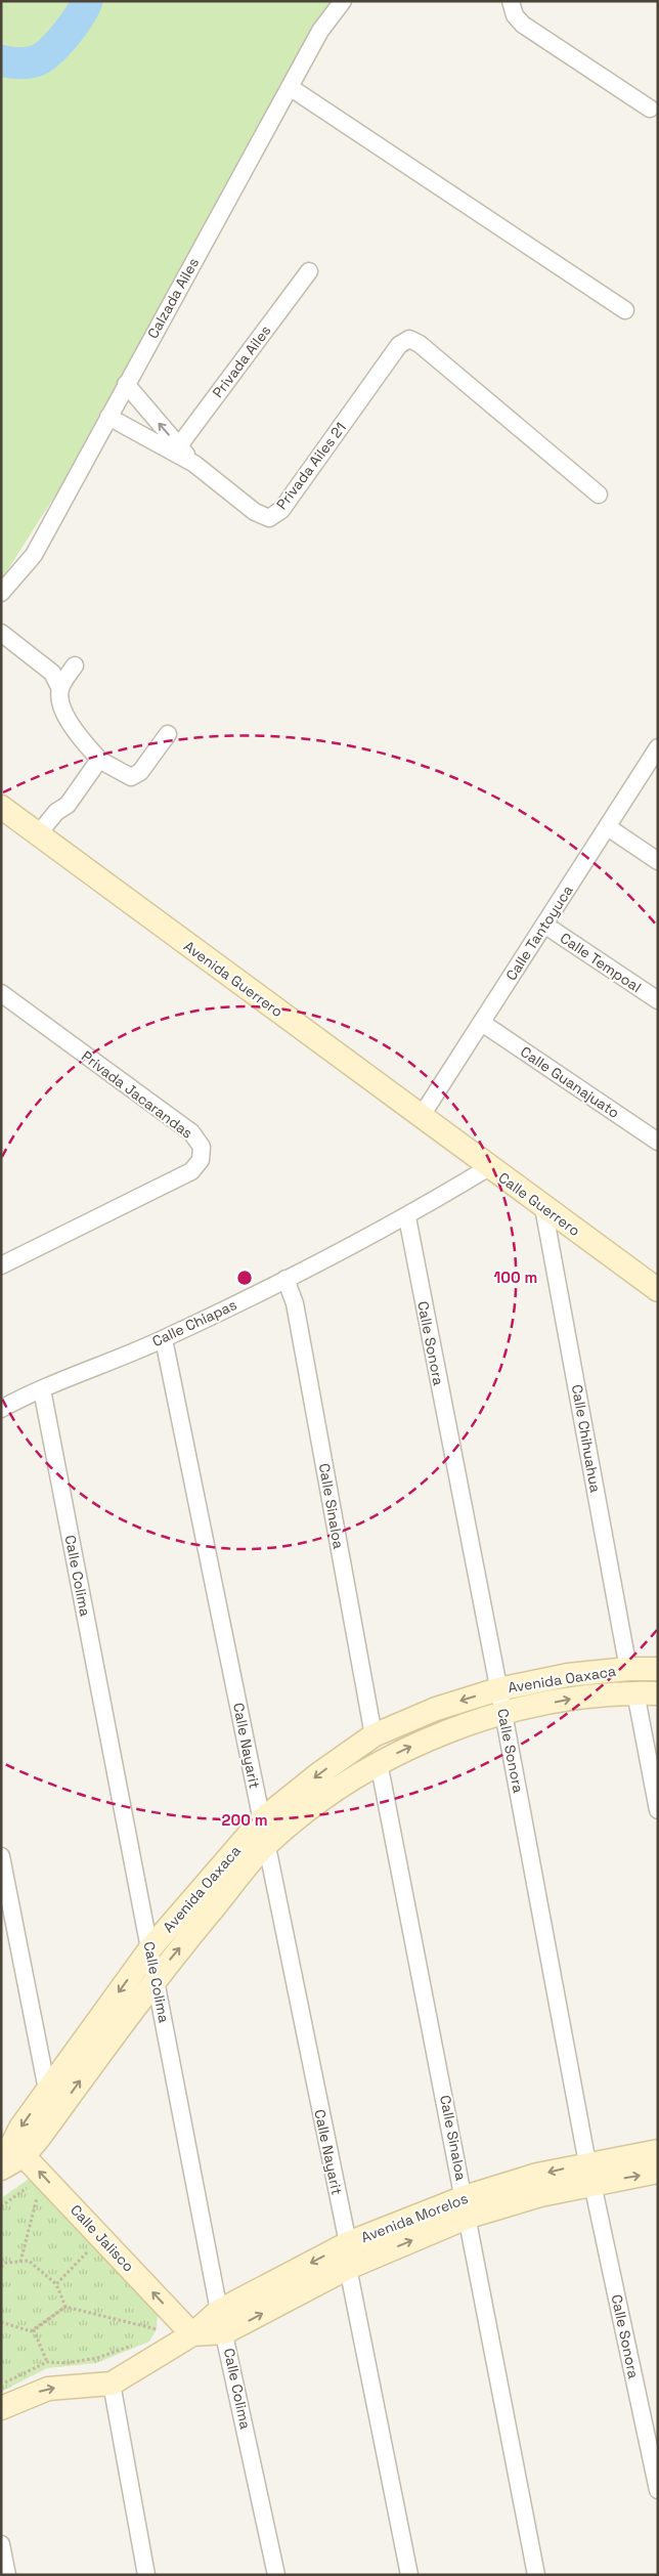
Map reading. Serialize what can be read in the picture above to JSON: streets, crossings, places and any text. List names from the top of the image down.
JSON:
{
  "streets": {
    "street": [
      "Calzada Ailes",
      "Privada Ailes",
      "Privada Ailes 21",
      "Calle Tantoyuca",
      "Calle Tempoal",
      "Avenida Guerrero",
      "Calle Guanajuato",
      "Privada Jacarandas",
      "Calle Guerrero",
      "Calle Chiapas",
      "Calle Sonora",
      "Calle Chihuahua",
      "Calle Sinaloa",
      "Calle Colima",
      "Avenida Oaxaca",
      "Calle Nayarit",
      "Avenida Morelos",
      "Calle Jalisco"
    ]
  },
  "crossings": [
    ["Calzada Ailes", "Privada Ailes 21"],
    ["Privada Ailes", "Privada Ailes 21"],
    ["Calle Tantoyuca", "Calle Tempoal"],
    ["Calle Tantoyuca", "Avenida Guerrero"],
    ["Calle Tantoyuca", "Calle Guanajuato"],
    ["Calle Tantoyuca", "Calle Guerrero"],
    ["Avenida Guerrero", "Calle Guerrero"],
    ["Calle Guerrero", "Calle Chiapas"],
    ["Calle Guerrero", "Calle Chihuahua"],
    ["Calle Chiapas", "Calle Sonora"],
    ["Calle Chiapas", "Calle Sinaloa"],
    ["Calle Chiapas", "Calle Colima"],
    ["Calle Chiapas", "Calle Nayarit"],
    ["Calle Sonora", "Avenida Oaxaca"],
    ["Calle Sonora", "Avenida Morelos"],
    ["Calle Chihuahua", "Avenida Oaxaca"],
    ["Calle Sinaloa", "Avenida Oaxaca"],
    ["Calle Sinaloa", "Avenida Morelos"],
    ["Calle Colima", "Avenida Oaxaca"],
    ["Calle Colima", "Avenida Morelos"],
    ["Avenida Oaxaca", "Calle Nayarit"],
    ["Avenida Oaxaca", "Calle Jalisco"],
    ["Calle Nayarit", "Avenida Morelos"],
    ["Avenida Morelos", "Calle Jalisco"]
  ],
  "one_way": ["Calle Jalisco"],
  "rings": ["100 m", "200 m"]
}
